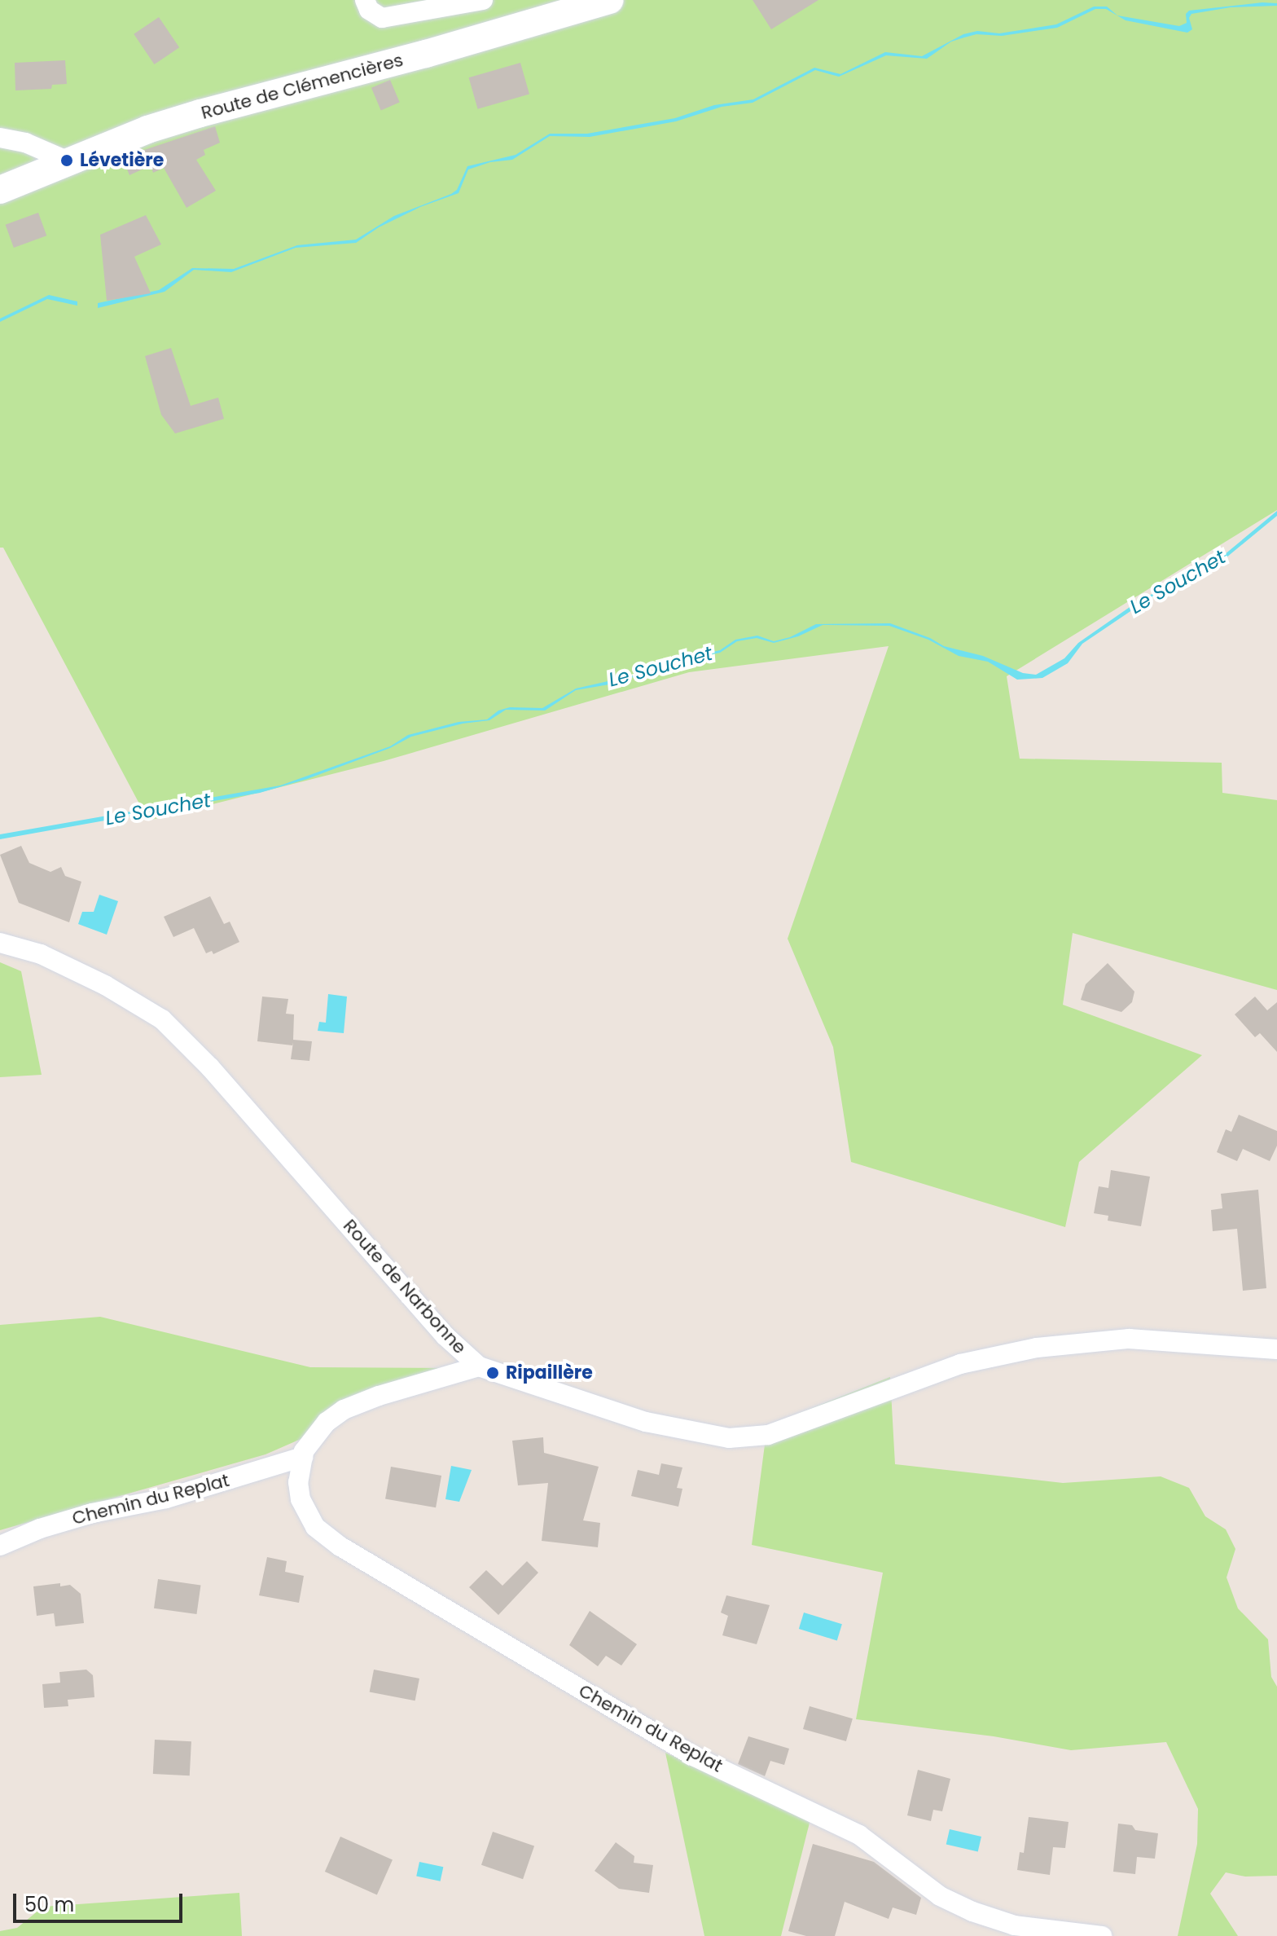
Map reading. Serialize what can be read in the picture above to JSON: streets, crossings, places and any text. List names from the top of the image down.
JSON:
{
  "streets": {
    "street": ["Route de Clémencières", "Route de Narbonne", "Chemin du Replat"]
  },
  "crossings": [
    ["Route de Narbonne", "Chemin du Replat"]
  ],
  "water": ["Le Souchet"],
  "places": ["Lévetière", "Ripaillère"],
  "scale_bar": "50 m"
}
